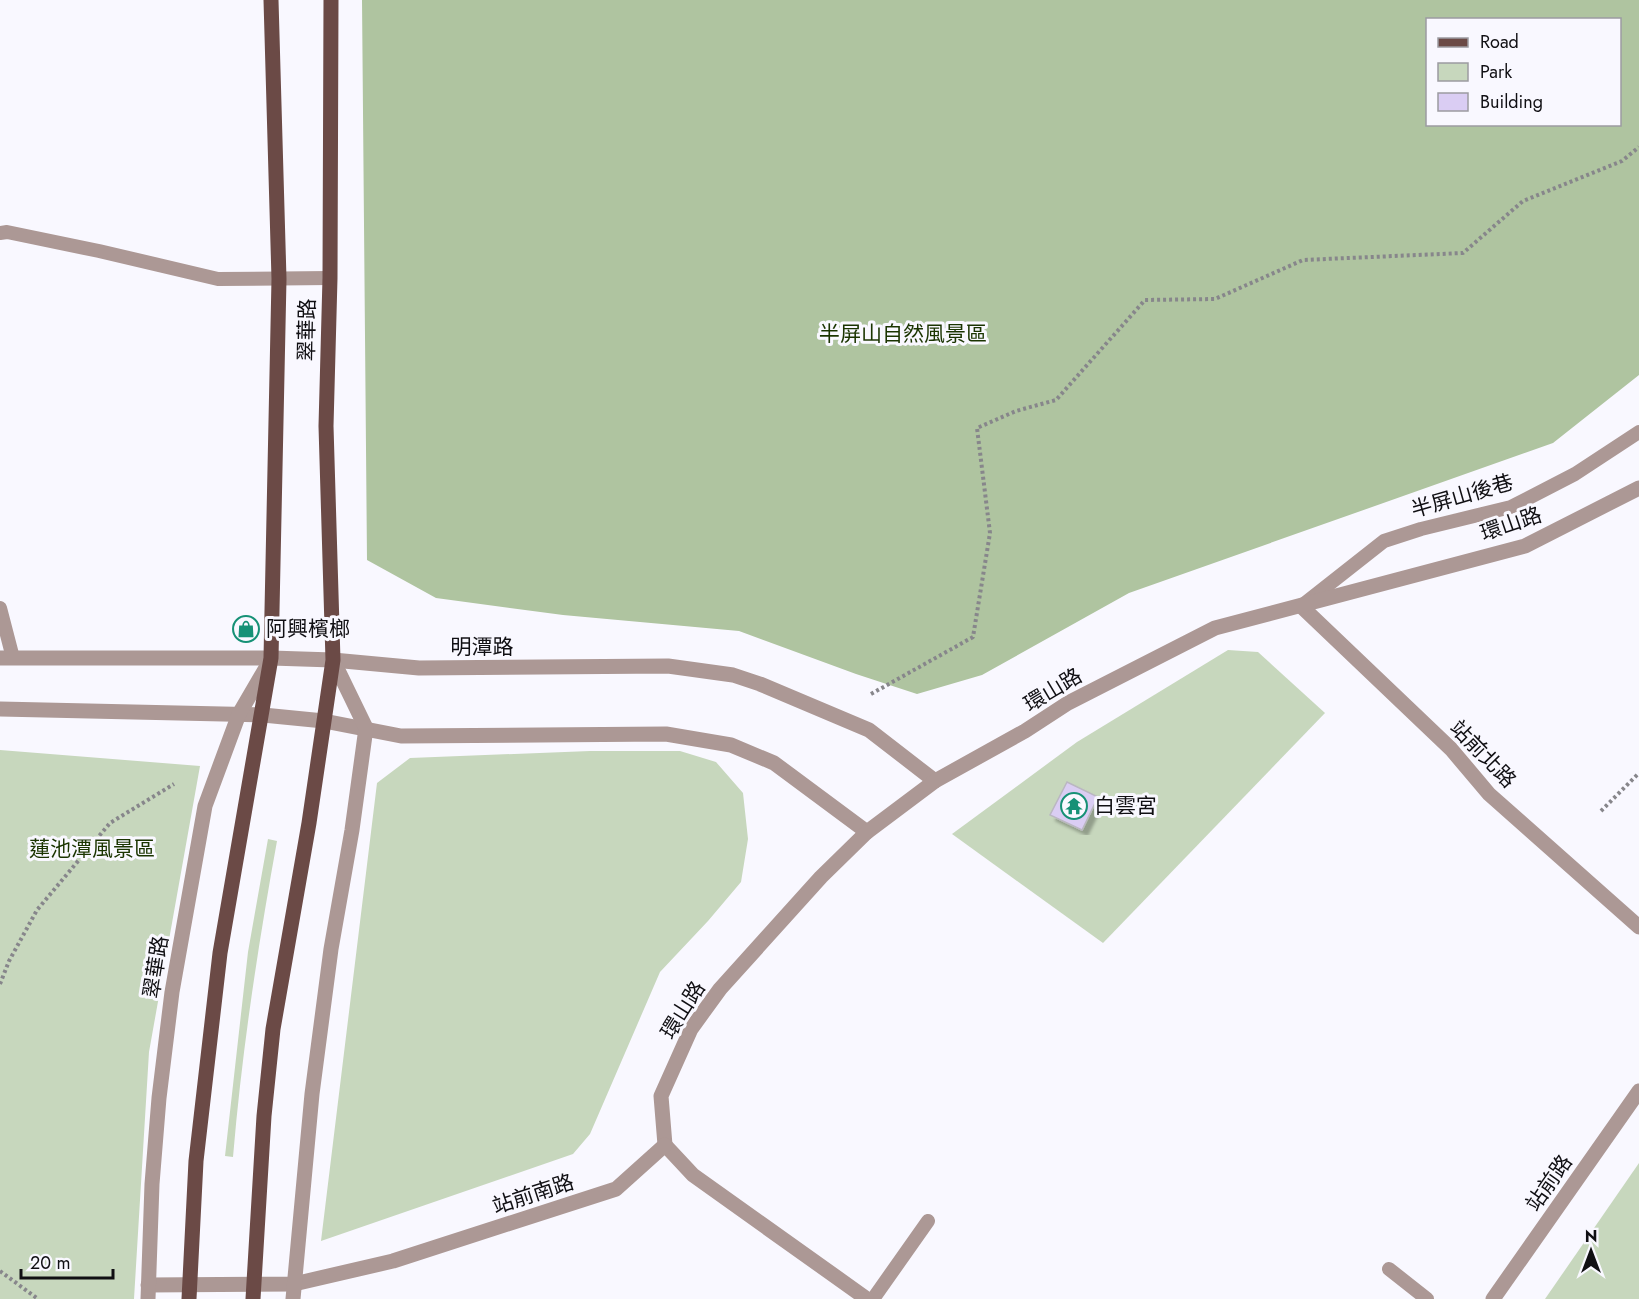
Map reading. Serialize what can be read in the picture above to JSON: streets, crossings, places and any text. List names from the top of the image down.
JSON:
{
  "streets": {
    "main road": ["翠華路"],
    "street": [
      "環山路",
      "明潭路",
      "站前北路",
      "站前路",
      "站前南路"
    ],
    "lane": ["半屏山後巷"]
  },
  "crossings": [
    ["翠華路", "明潭路"],
    ["翠華路", "站前南路"],
    ["半屏山後巷", "環山路"],
    ["半屏山後巷", "站前北路"],
    ["環山路", "明潭路"],
    ["環山路", "站前北路"],
    ["環山路", "站前南路"]
  ],
  "parks": ["半屏山自然風景區", "蓮池潭風景區"],
  "places": {
    "shop": ["阿興檳榔"],
    "temple": ["白雲宮"]
  },
  "legend": ["Road", "Park", "Building"],
  "scale_bar": "20 m",
  "north": "top"
}
